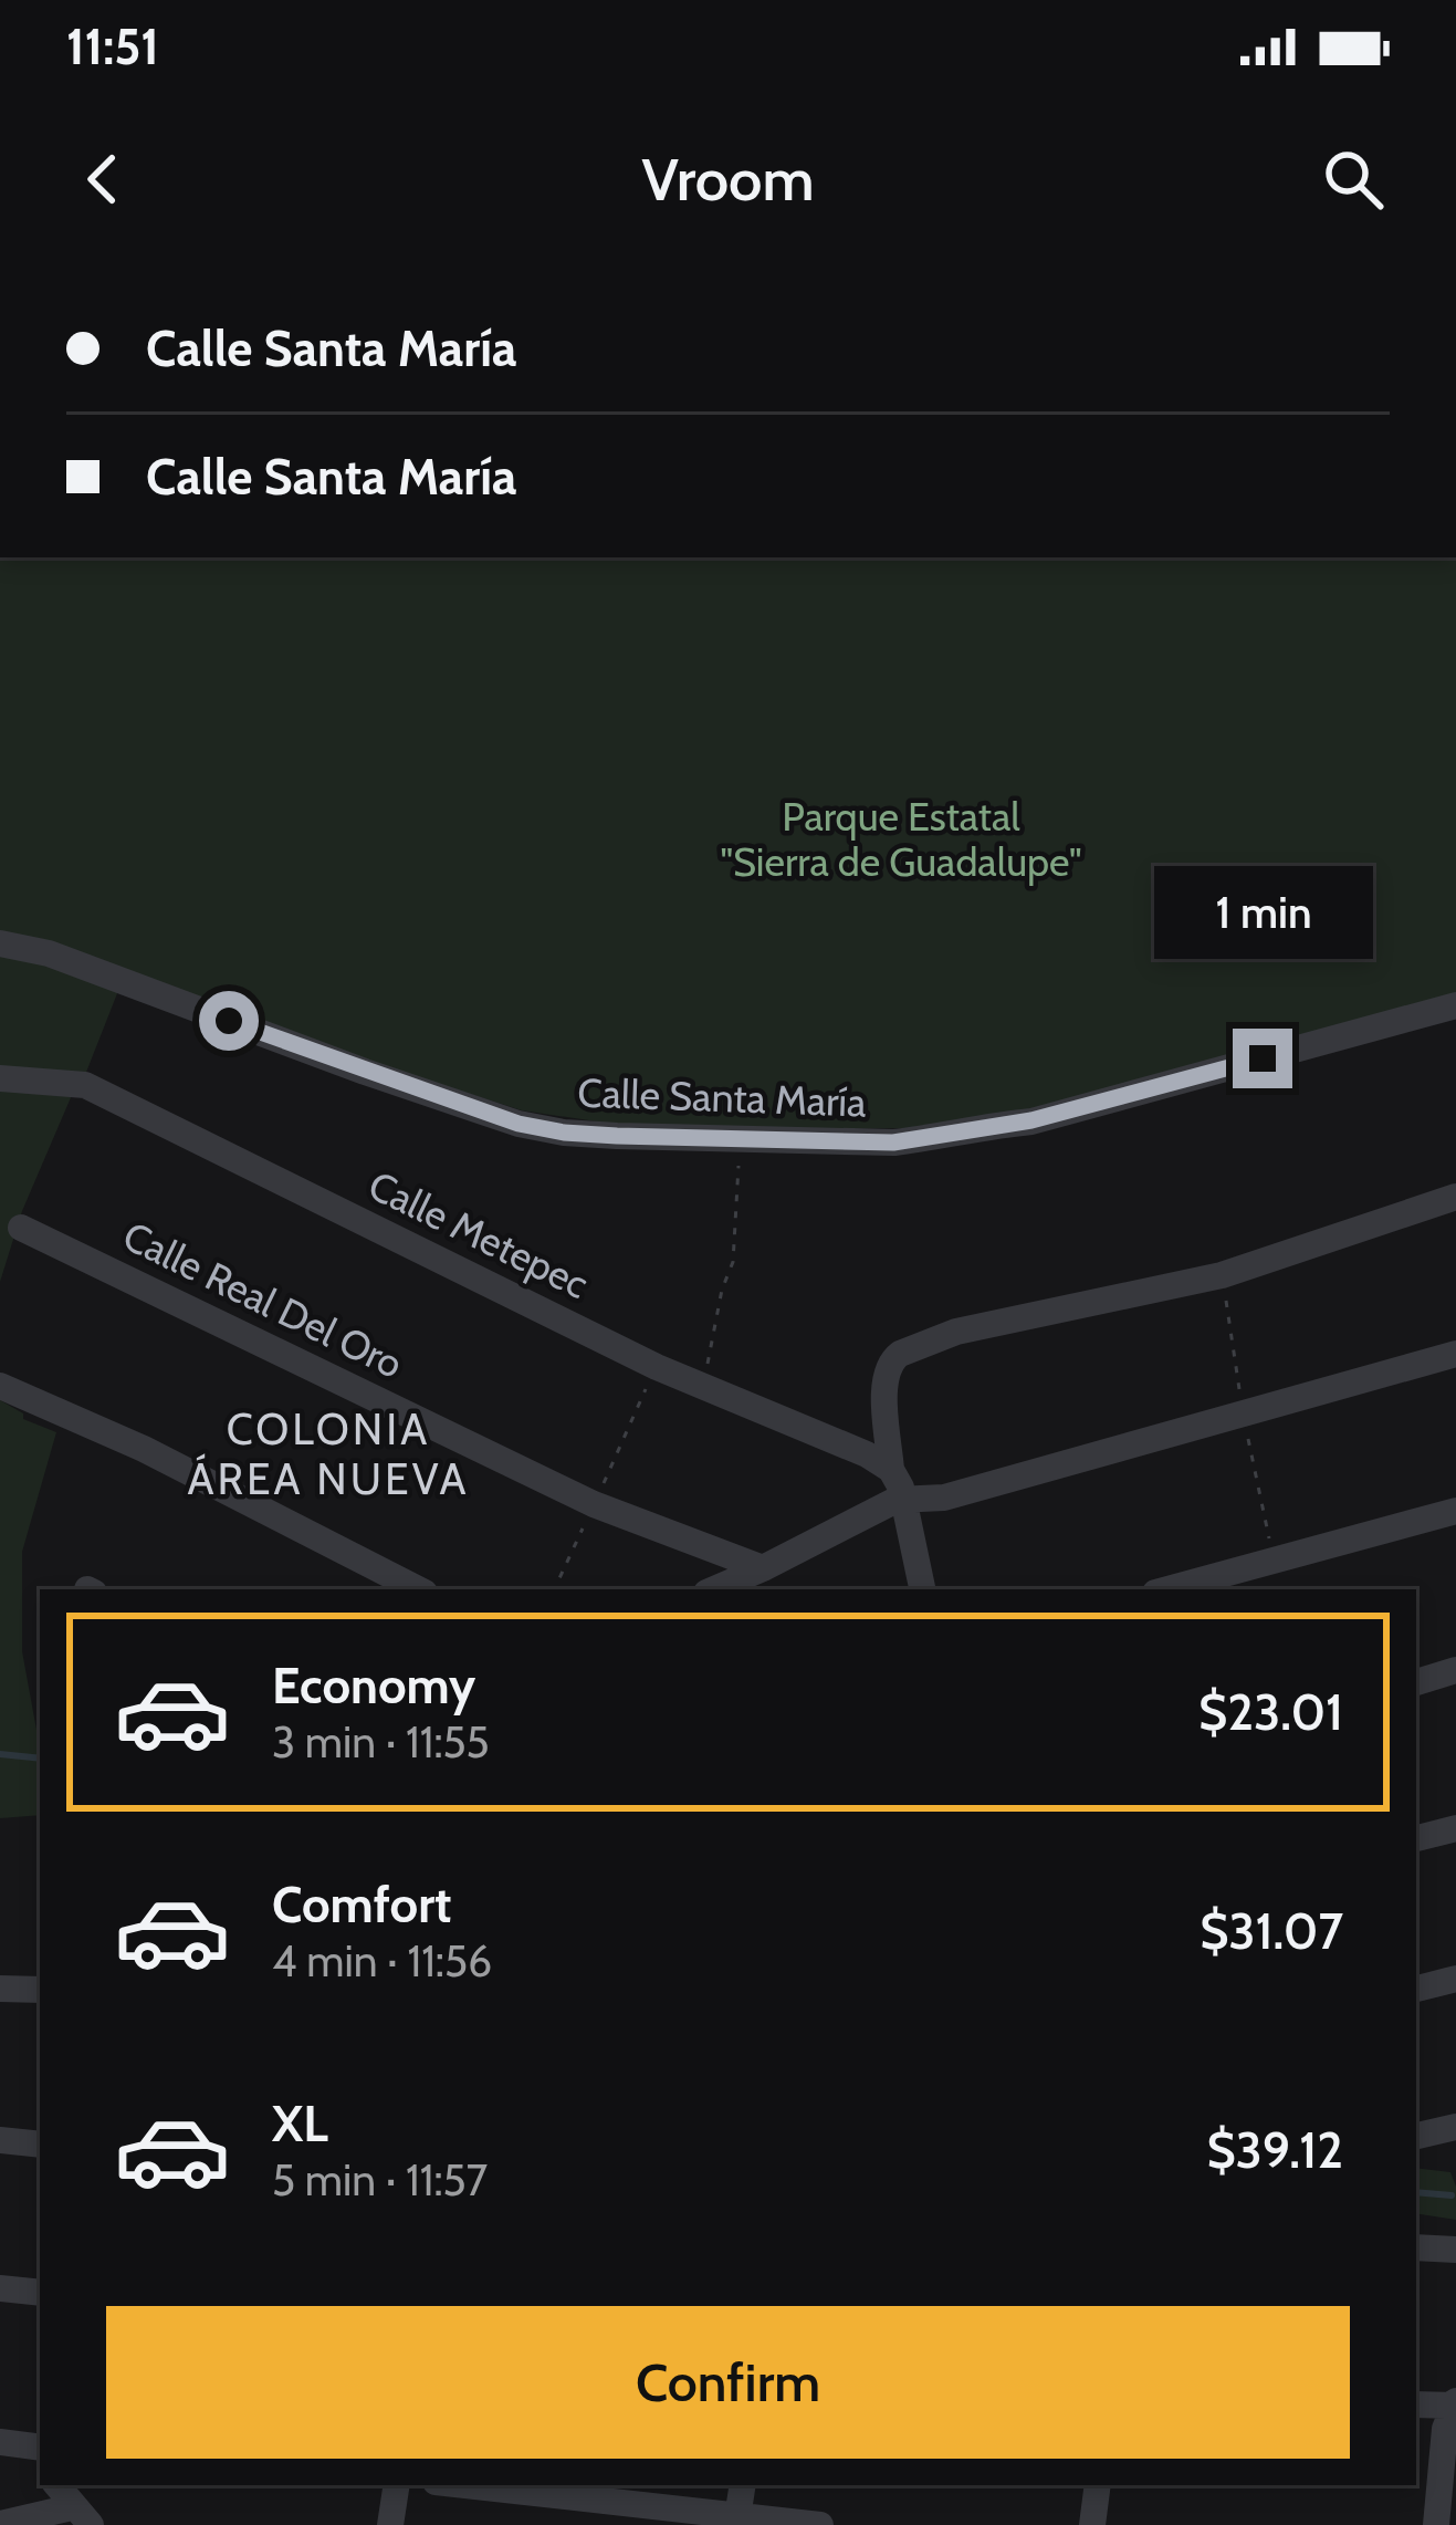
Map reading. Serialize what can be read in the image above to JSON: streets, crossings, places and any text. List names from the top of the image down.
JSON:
{
  "streets": {
    "street": ["Calle Santa María", "Calle Metepec", "Calle Real Del Oro"]
  },
  "districts": ["COLONIA ÁREA NUEVA"],
  "parks": ["Parque Estatal \"Sierra de Guadalupe\""],
  "page": {
    "status": "11:51",
    "header": "Vroom",
    "banner": ["Calle Santa María", "Calle Santa María"],
    "bubble": "1 min",
    "list": [
      {
        "name": "Economy",
        "note": "3 min · 11:55",
        "value": "$23.01"
      },
      {
        "name": "Comfort",
        "note": "4 min · 11:56",
        "value": "$31.07"
      },
      {
        "name": "XL",
        "note": "5 min · 11:57",
        "value": "$39.12"
      }
    ],
    "buttons": "Confirm"
  }
}
